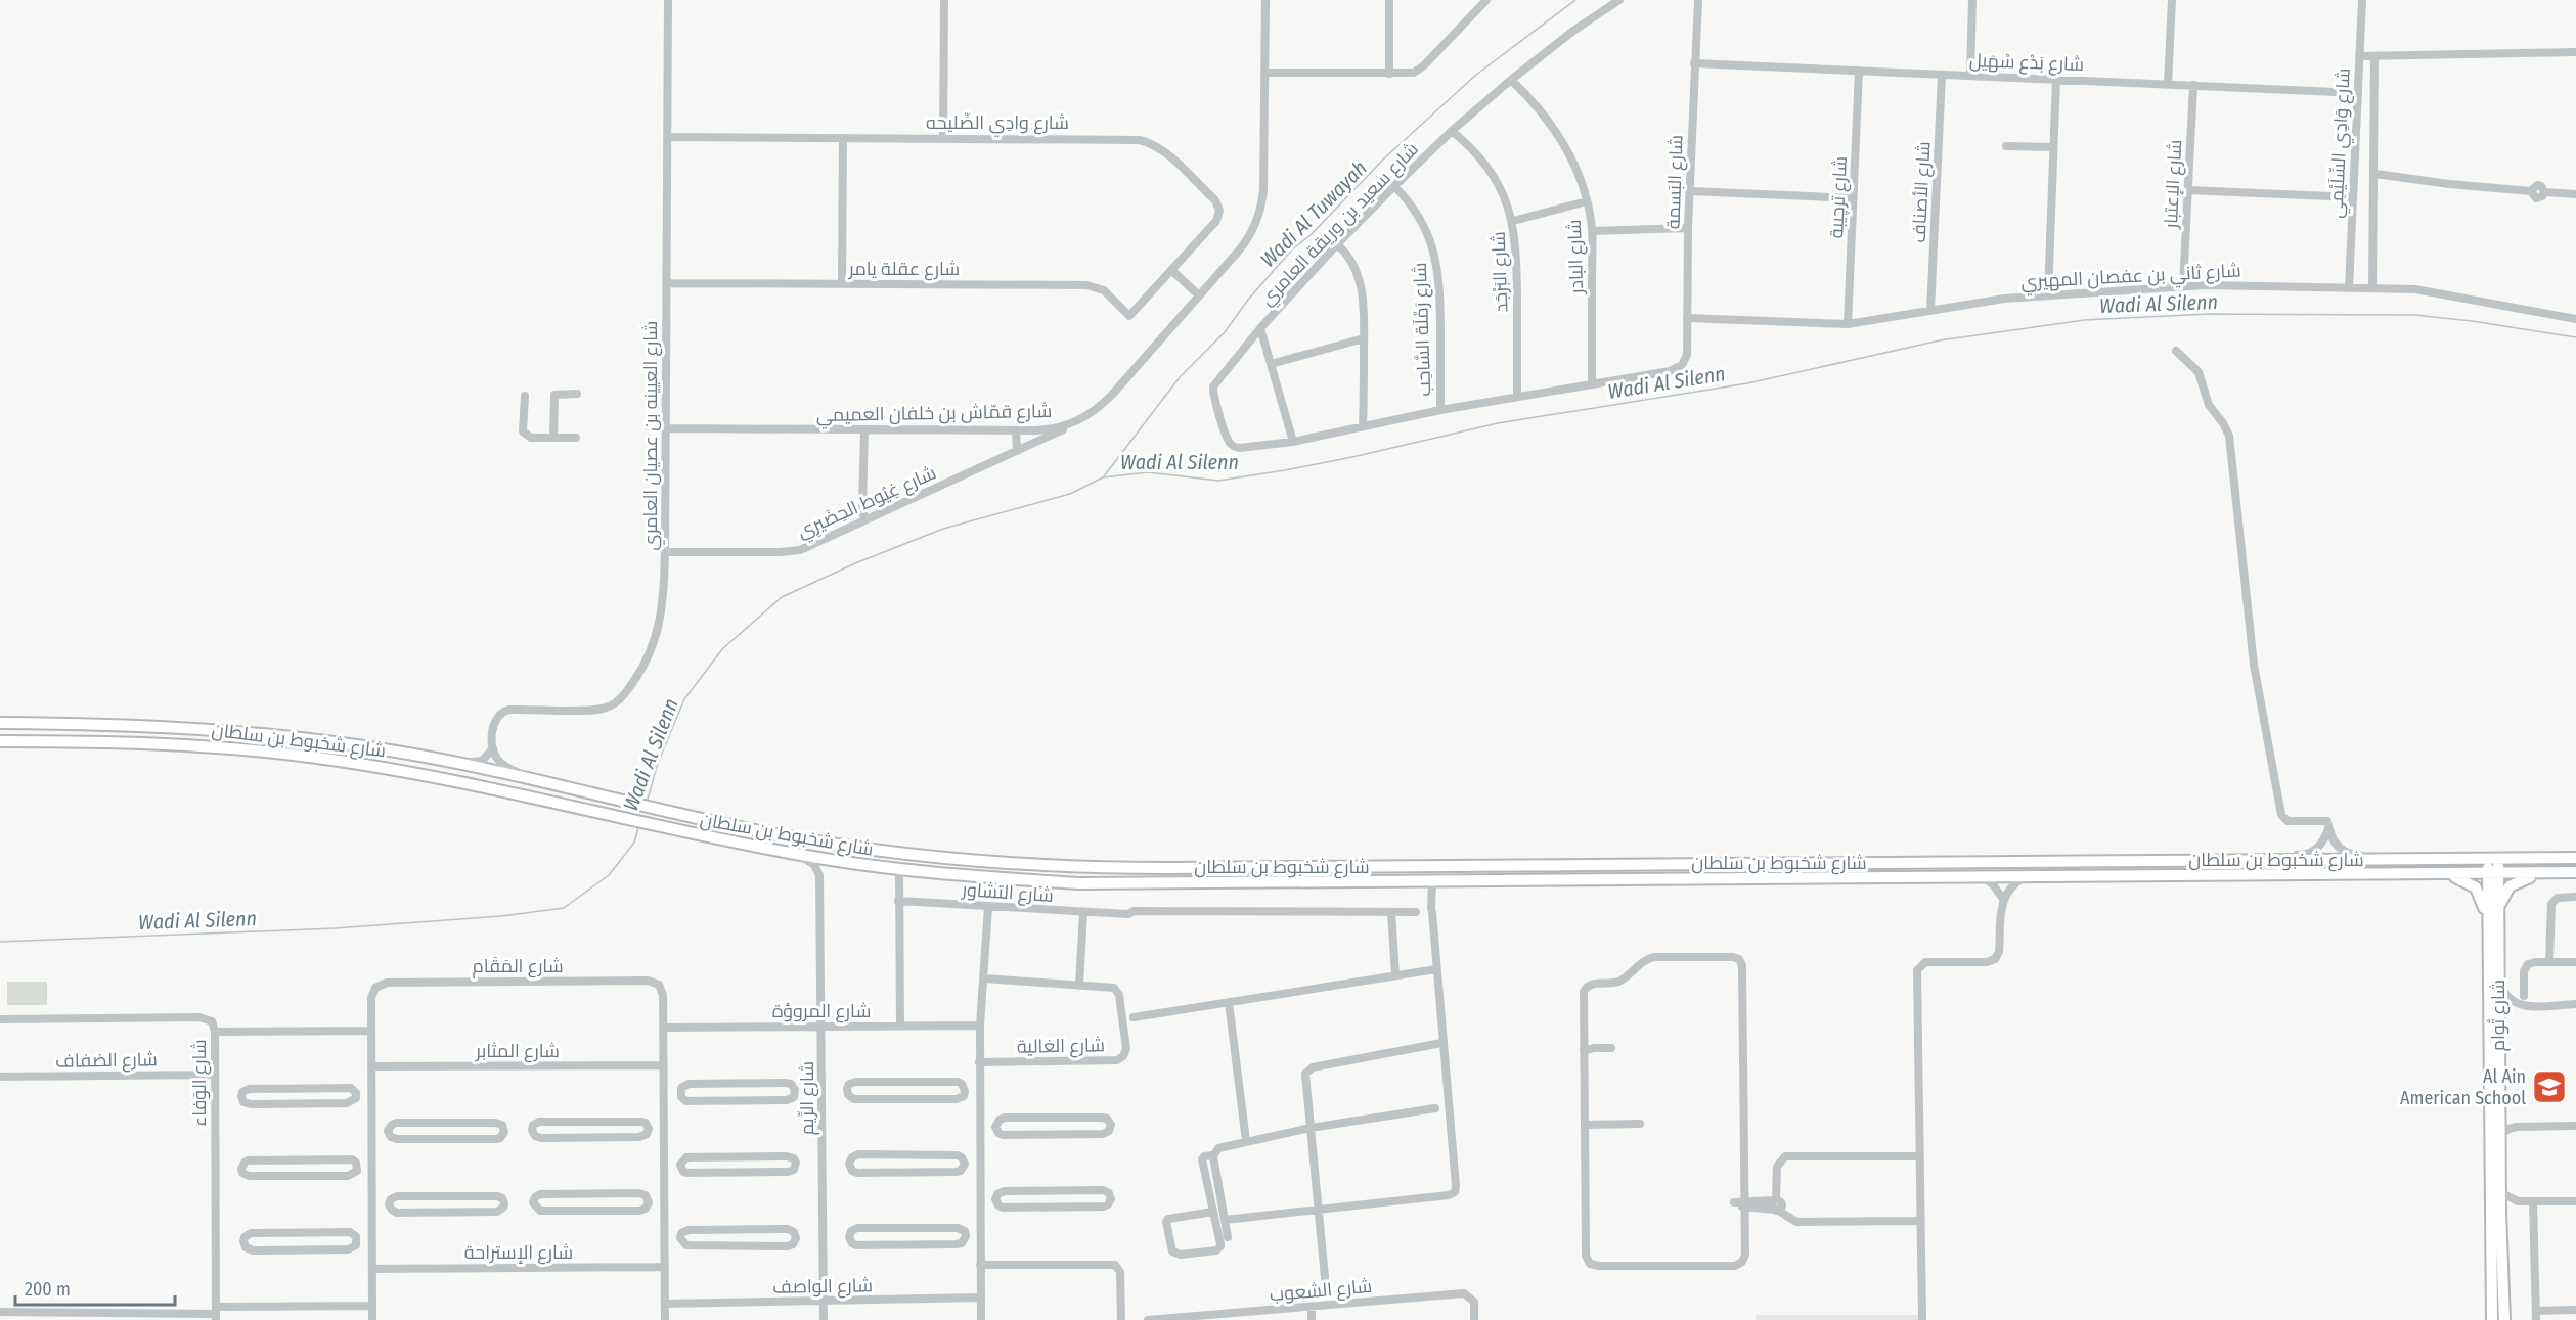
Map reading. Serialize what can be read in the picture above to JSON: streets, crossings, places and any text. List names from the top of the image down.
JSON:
{
  "streets": {
    "main road": ["شارع شخبوط بن سلطان", "شارع تُوام"],
    "street": [
      "شارع بَدْع سْهَيل",
      "شارع وادِي الصِّليحه",
      "شارع وَادِي السِّلَيْمِي",
      "شارع البَسمة",
      "شارع الإعتبار",
      "شارع الأصناف",
      "شارع ترچيبة",
      "شارع سعيد بن وريقة العامري",
      "شارع البادر",
      "شارع عقلة يامر",
      "شارع البَرْجَد",
      "شارع ثاني بن عفصان المهيري",
      "شارع رَمْلَة السَّاحِب",
      "شارع قمّاش بن خلفان العميمي",
      "شارع العيينه بن عصيان العامري",
      "شارع غِيُوط الحِضَيرِي",
      "شارع التشاور",
      "شارع المَقَام",
      "شارع المروؤة",
      "شارع الغالية",
      "شارع المثابر",
      "شارع الضفاف",
      "شارع الوَفاء",
      "شارع الرِّيم",
      "شارع الإستراحة",
      "شارع الواصف",
      "شارع الشعوب"
    ]
  },
  "crossings": [
    ["شارع بَدْع سْهَيل", "شارع وَادِي السِّلَيْمِي"],
    ["شارع بَدْع سْهَيل", "شارع البَسمة"],
    ["شارع بَدْع سْهَيل", "شارع الإعتبار"],
    ["شارع بَدْع سْهَيل", "شارع الأصناف"],
    ["شارع بَدْع سْهَيل", "شارع ترچيبة"],
    ["شارع وادِي الصِّليحه", "شارع عقلة يامر"],
    ["شارع وادِي الصِّليحه", "شارع العيينه بن عصيان العامري"],
    ["شارع وَادِي السِّلَيْمِي", "شارع ثاني بن عفصان المهيري"],
    ["شارع البَسمة", "شارع سعيد بن وريقة العامري"],
    ["شارع البَسمة", "شارع ثاني بن عفصان المهيري"],
    ["شارع الإعتبار", "شارع ثاني بن عفصان المهيري"],
    ["شارع الأصناف", "شارع ثاني بن عفصان المهيري"],
    ["شارع ترچيبة", "شارع ثاني بن عفصان المهيري"],
    ["شارع سعيد بن وريقة العامري", "شارع البادر"],
    ["شارع سعيد بن وريقة العامري", "شارع البَرْجَد"],
    ["شارع سعيد بن وريقة العامري", "شارع رَمْلَة السَّاحِب"],
    ["شارع عقلة يامر", "شارع العيينه بن عصيان العامري"],
    ["شارع قمّاش بن خلفان العميمي", "شارع العيينه بن عصيان العامري"],
    ["شارع قمّاش بن خلفان العميمي", "شارع غِيُوط الحِضَيرِي"],
    ["شارع العيينه بن عصيان العامري", "شارع غِيُوط الحِضَيرِي"],
    ["شارع شخبوط بن سلطان", "شارع تُوام"],
    ["شارع المَقَام", "شارع المروؤة"],
    ["شارع المَقَام", "شارع المثابر"],
    ["شارع المَقَام", "شارع الإستراحة"],
    ["شارع المَقَام", "شارع الواصف"],
    ["شارع المروؤة", "شارع الرِّيم"],
    ["شارع الضفاف", "شارع الوَفاء"],
    ["شارع الرِّيم", "شارع الواصف"]
  ],
  "water": ["Wadi Al Tuwayah", "Wadi Al Silenn"],
  "places": {
    "school or university": ["Al Ain American School"]
  },
  "scale_bar": "200 m"
}
